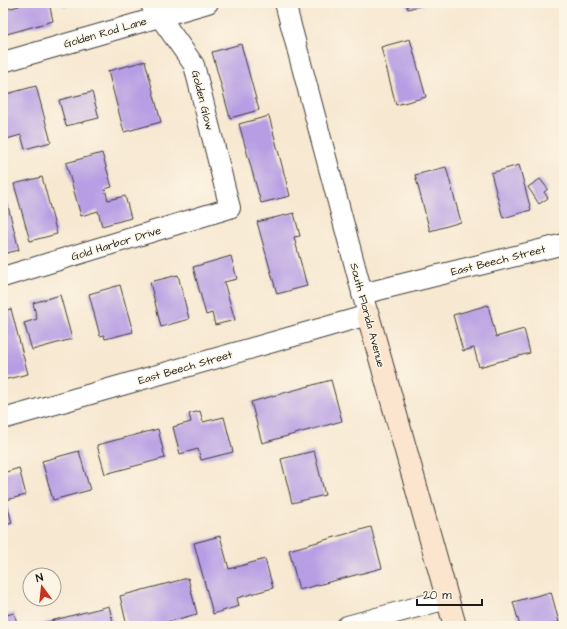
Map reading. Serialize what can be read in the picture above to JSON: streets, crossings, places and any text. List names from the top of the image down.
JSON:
{
  "streets": {
    "street": [
      "Golden Rod Lane",
      "Golden Glow",
      "Gold Harbor Drive",
      "East Beech Street",
      "South Florida Avenue"
    ]
  },
  "crossings": [
    ["Golden Rod Lane", "Golden Glow"],
    ["Golden Glow", "Gold Harbor Drive"],
    ["East Beech Street", "South Florida Avenue"]
  ],
  "scale_bar": "20 m",
  "north": "top"
}
